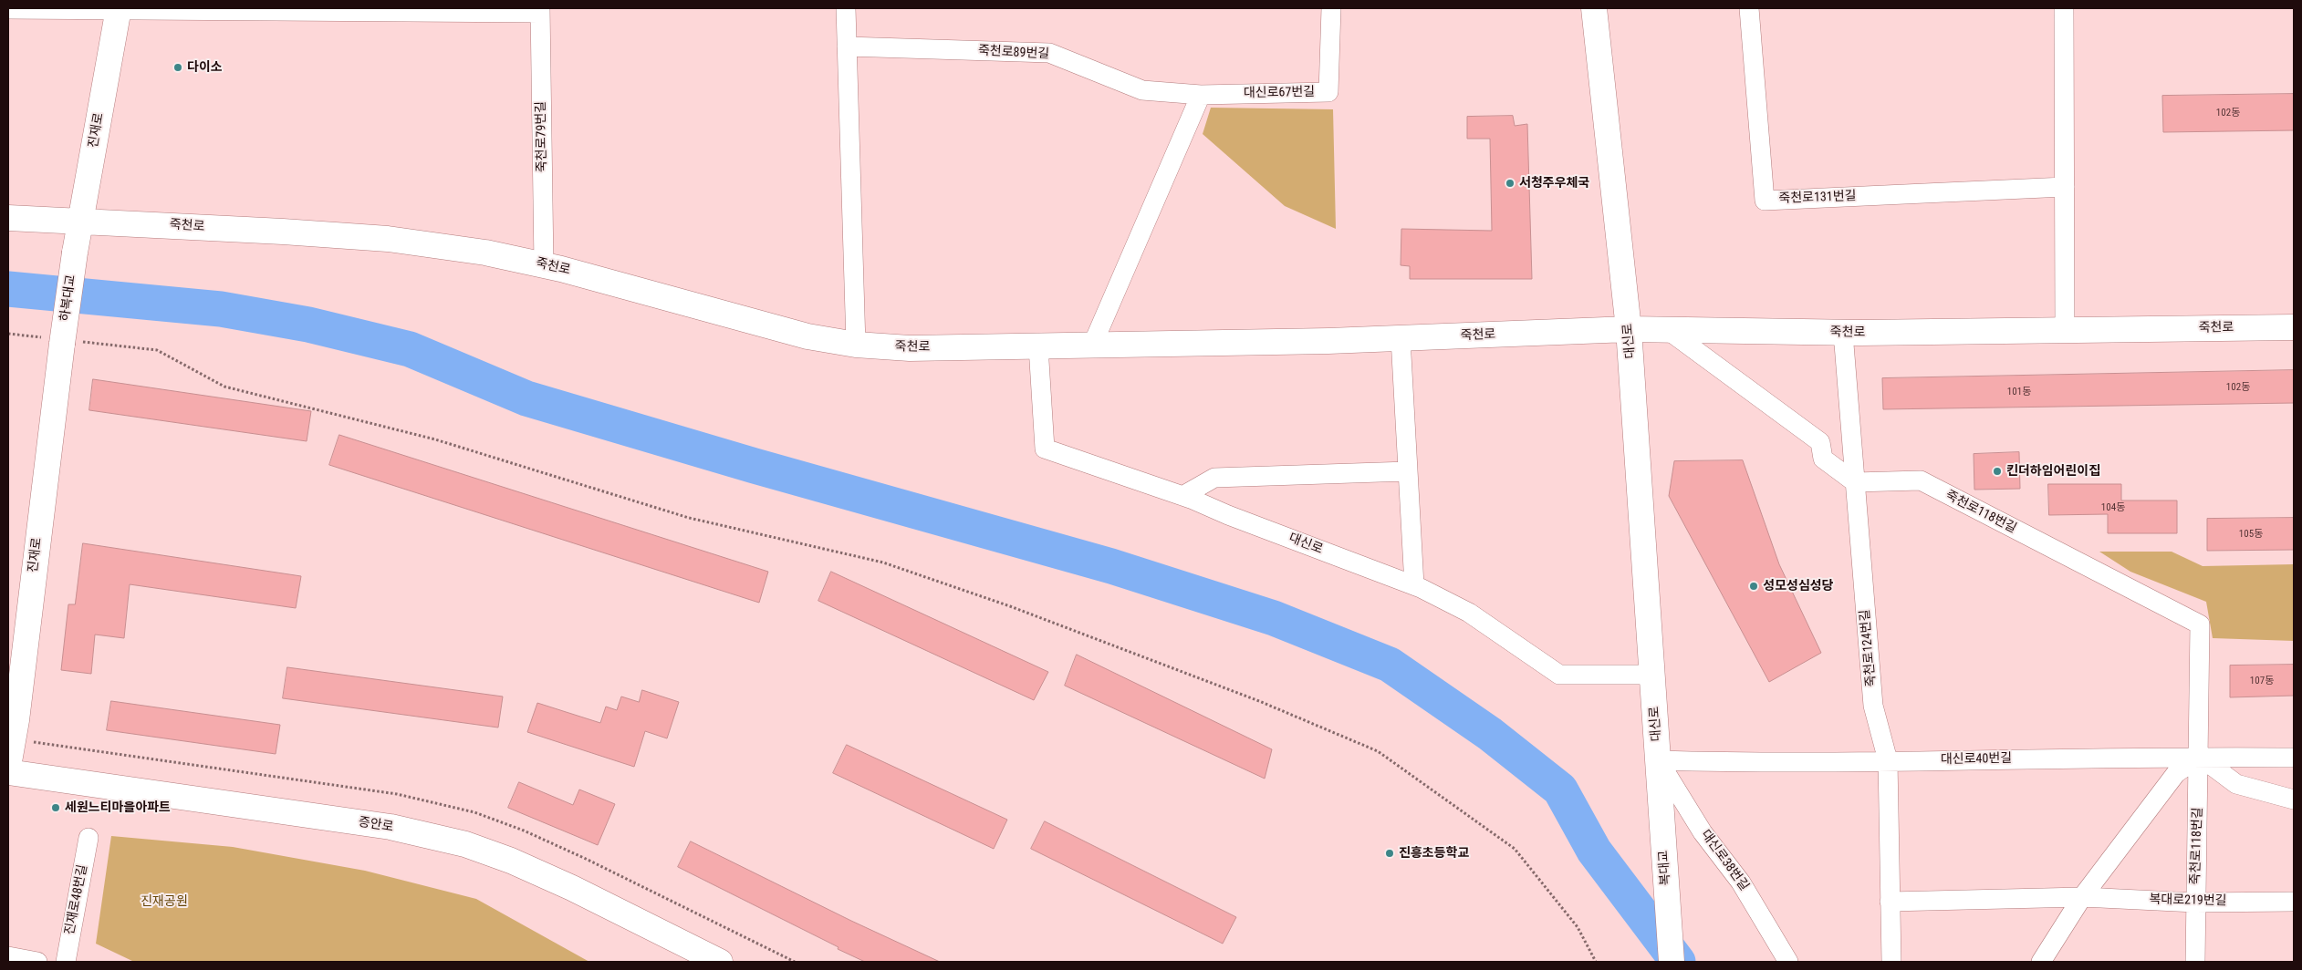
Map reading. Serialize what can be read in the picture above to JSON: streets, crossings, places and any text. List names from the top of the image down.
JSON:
{
  "streets": {
    "street": [
      "죽천로89번길",
      "대신로67번길",
      "진재로",
      "죽천로79번길",
      "죽천로131번길",
      "죽천로",
      "하복대교",
      "대신로",
      "죽천로118번길",
      "죽천로124번길",
      "대신로40번길",
      "증안로",
      "대신로38번길",
      "복대교",
      "진재로48번길",
      "복대로219번길"
    ]
  },
  "crossings": [
    ["죽천로89번길", "대신로67번길"],
    ["진재로", "죽천로"],
    ["진재로", "하복대교"],
    ["죽천로79번길", "죽천로"],
    ["죽천로", "대신로"],
    ["죽천로", "죽천로124번길"],
    ["대신로", "대신로40번길"],
    ["대신로", "대신로38번길"],
    ["대신로", "복대교"],
    ["죽천로118번길", "죽천로124번길"],
    ["죽천로118번길", "대신로40번길"],
    ["죽천로118번길", "복대로219번길"],
    ["죽천로124번길", "대신로40번길"],
    ["죽천로124번길", "복대로219번길"],
    ["대신로40번길", "대신로38번길"],
    ["대신로40번길", "복대교"],
    ["대신로38번길", "복대교"]
  ],
  "parks": ["진재공원"],
  "places": [
    "다이소",
    "서청주우체국",
    "킨더하임어린이집",
    "성모성심성당",
    "세원느티마을아파트",
    "진흥초등학교"
  ],
  "house_numbers": [
    "102동",
    "102동",
    "101동",
    "104동",
    "105동",
    "107동"
  ]
}
